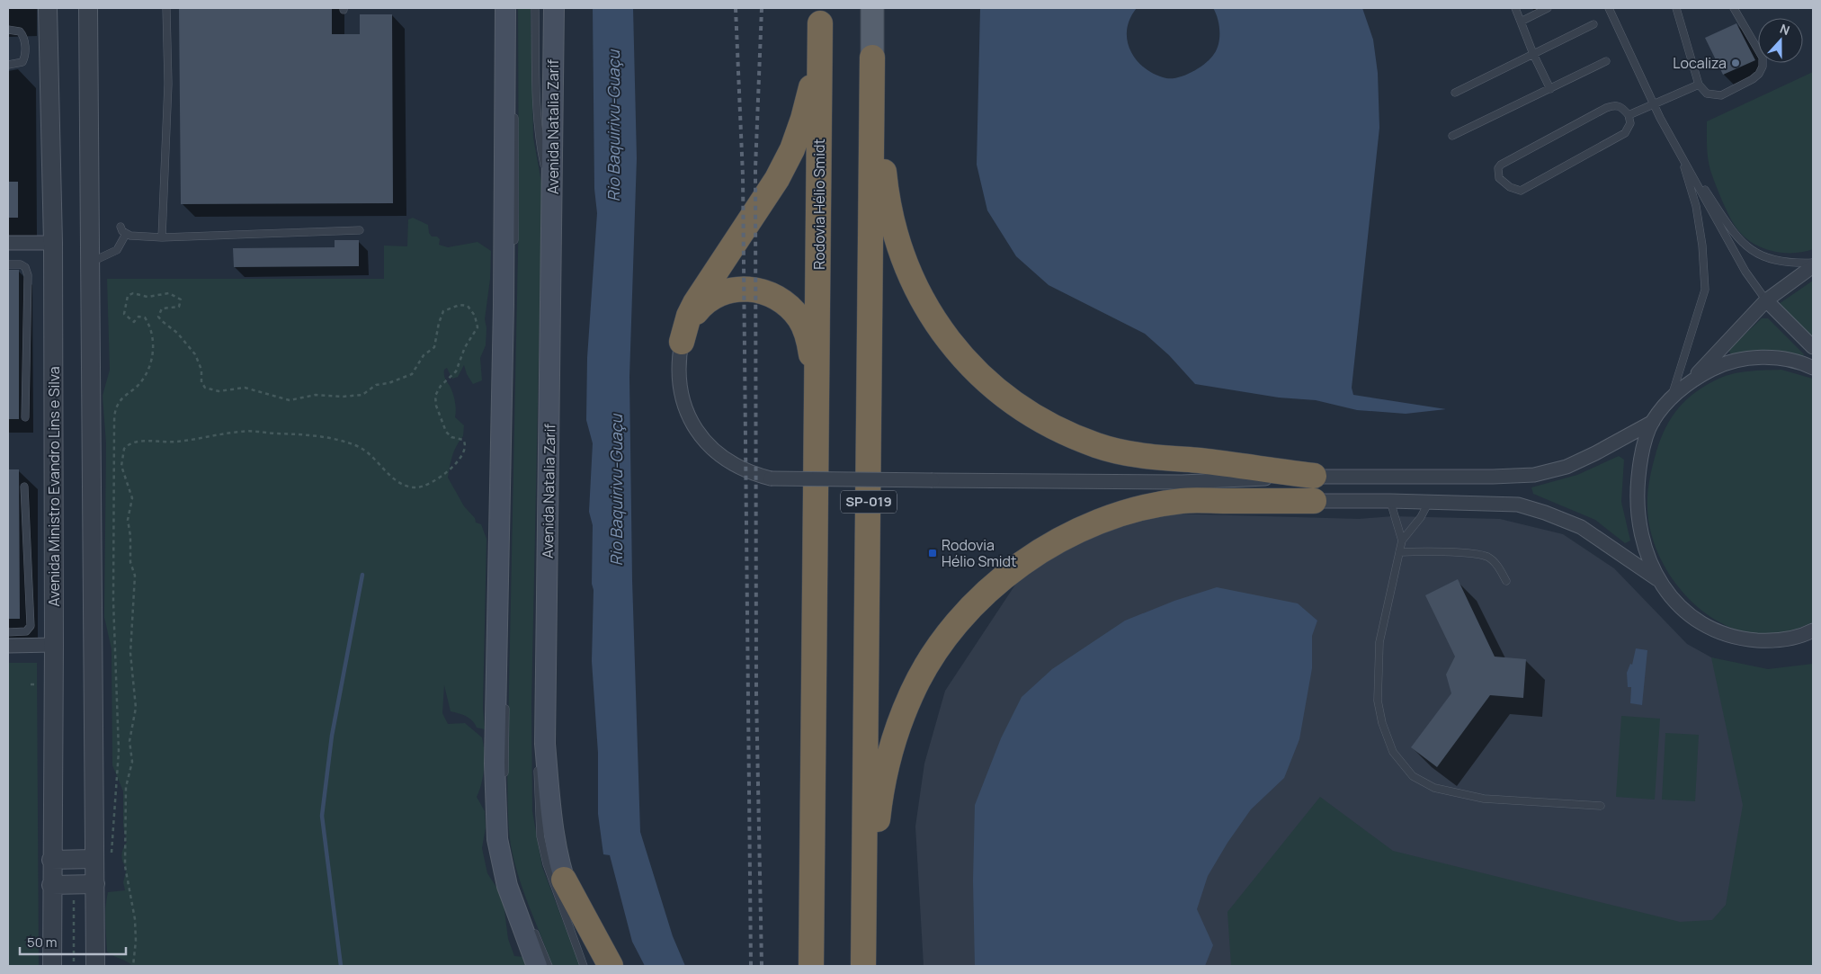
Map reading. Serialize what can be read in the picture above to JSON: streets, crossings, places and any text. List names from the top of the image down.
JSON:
{
  "streets": {
    "highway": ["Rodovia Hélio Smidt", "SP-019"],
    "main road": ["Avenida Natalia Zarif"],
    "street": ["Avenida Ministro Evandro Lins e Silva"]
  },
  "water": ["Rio Baquirivu-Guaçu"],
  "places": {
    "other": ["Localiza"],
    "transit": ["Rodovia Hélio Smidt"]
  },
  "scale_bar": "50 m",
  "north": "top"
}
